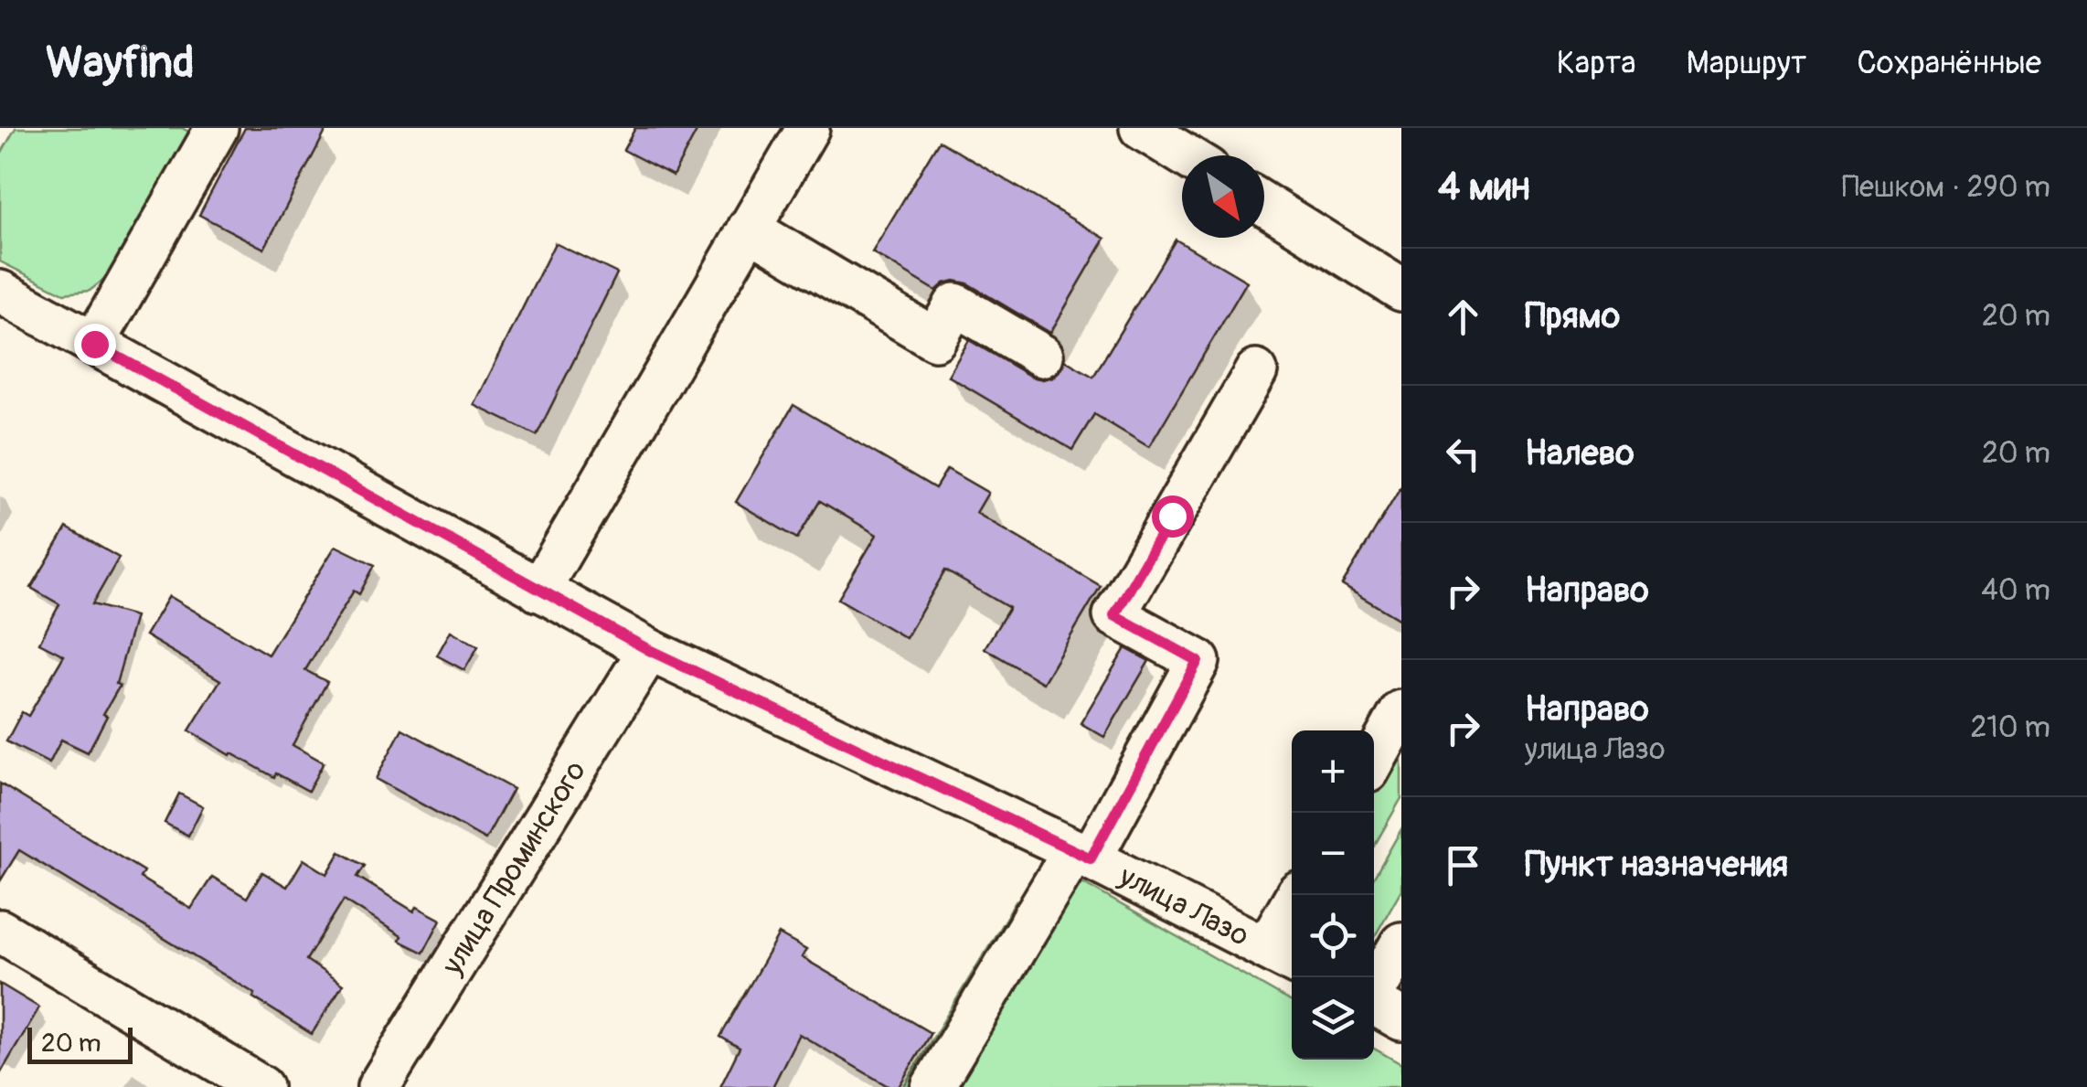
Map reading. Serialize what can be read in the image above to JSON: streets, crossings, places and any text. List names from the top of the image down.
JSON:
{
  "streets": {
    "street": ["улица Проминского", "улица Лазо"]
  },
  "crossings": [
    ["улица Проминского", "улица Лазо"]
  ],
  "scale_bar": "20 m",
  "north": "bottom right",
  "page": {
    "header": "Wayfind",
    "nav": ["Карта", "Маршрут", "Сохранённые"],
    "heading": ["4 мин", "Пешком · 290 m"],
    "list": [
      ["Прямо", "20 m"],
      ["Налево", "20 m"],
      ["Направо", "40 m"],
      ["Направо", "улица Лазо", "210 m"],
      "Пункт назначения"
    ],
    "map_buttons": ["+", "−"],
    "scale": "20 m"
  }
}
